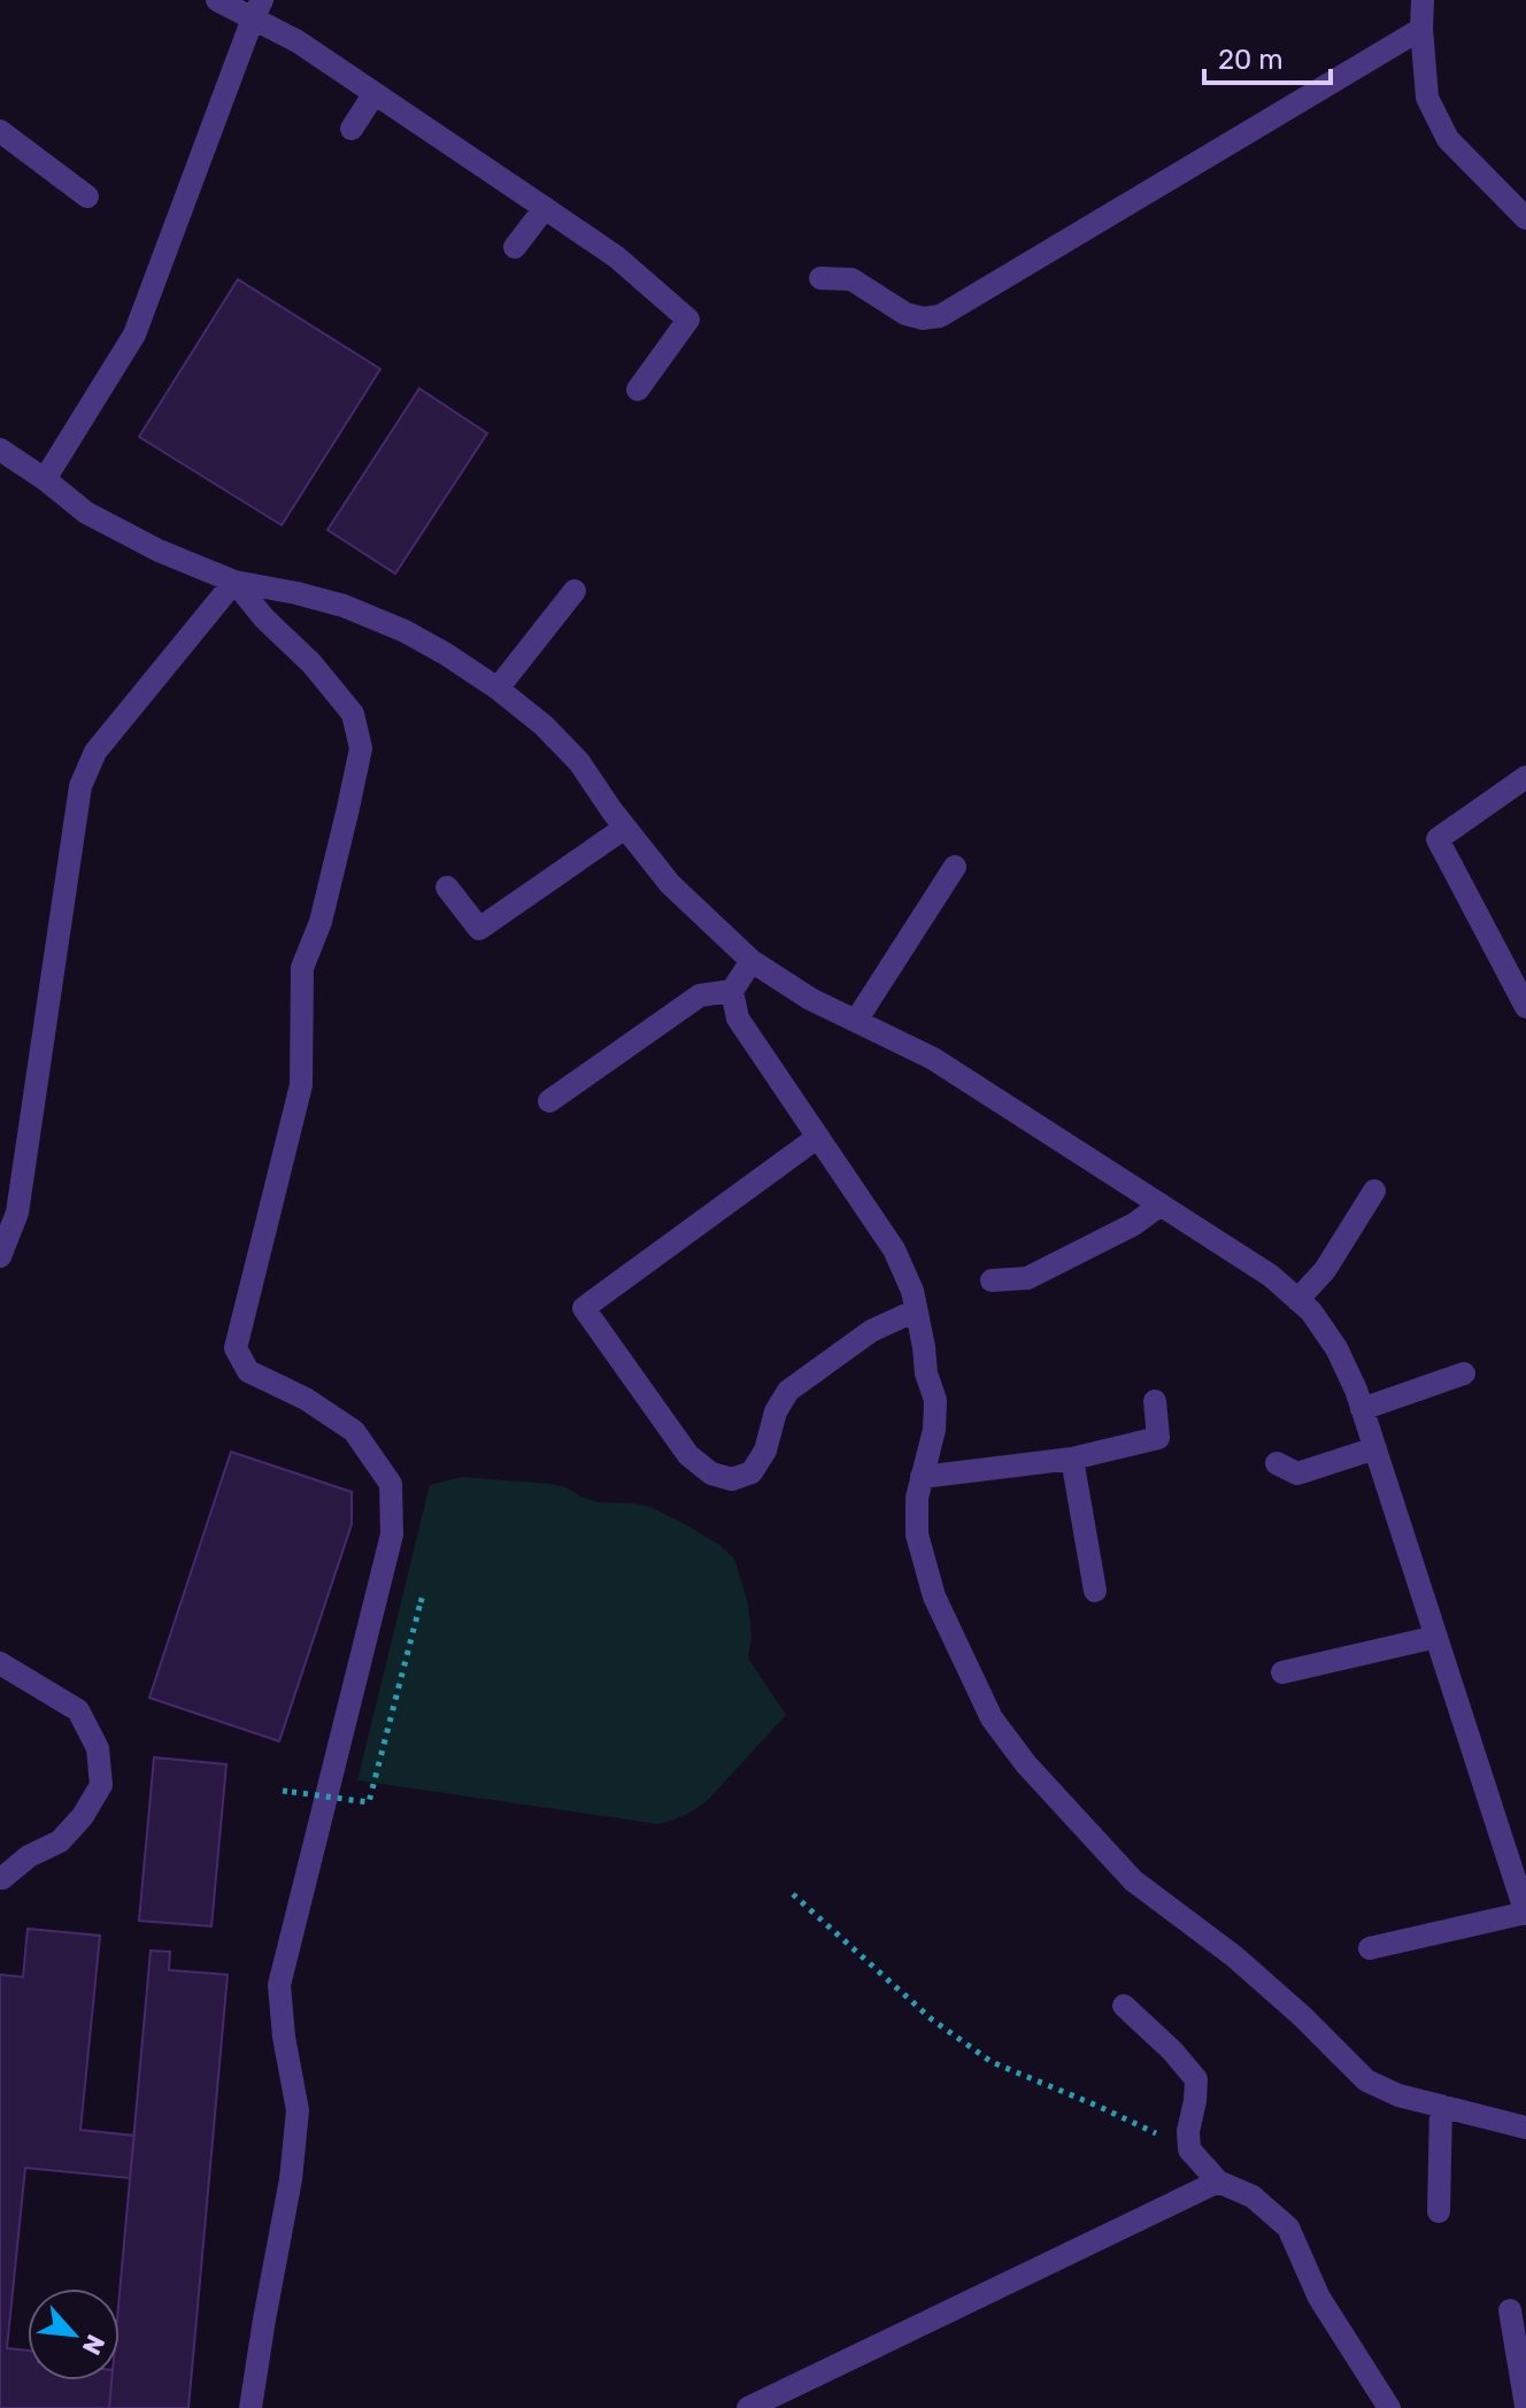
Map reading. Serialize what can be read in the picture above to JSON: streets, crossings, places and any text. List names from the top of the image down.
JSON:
{
  "scale_bar": "20 m",
  "north": "bottom right"
}
